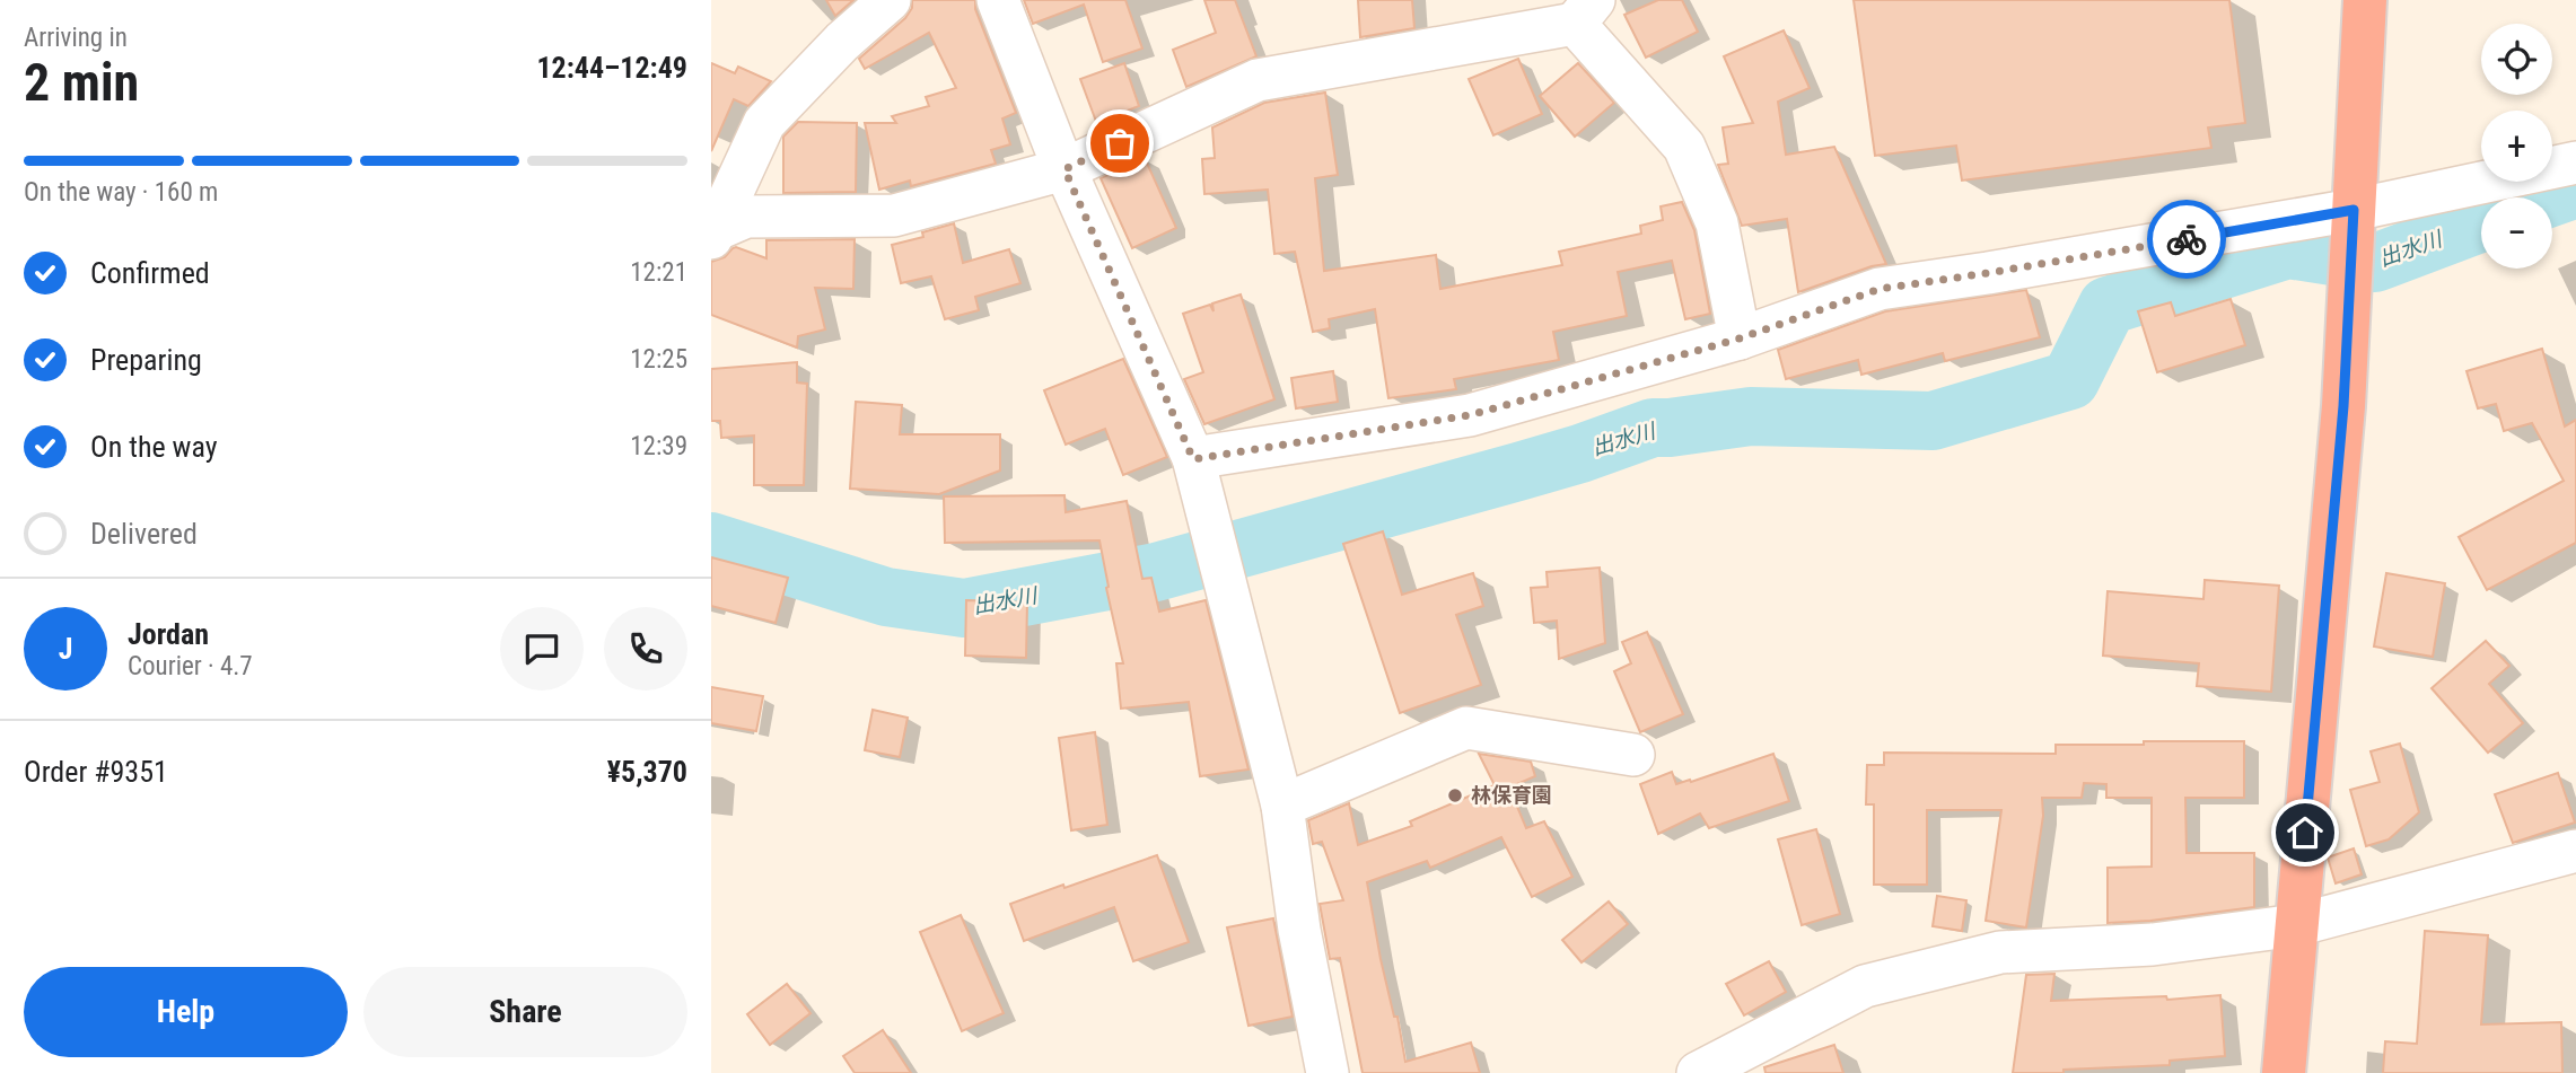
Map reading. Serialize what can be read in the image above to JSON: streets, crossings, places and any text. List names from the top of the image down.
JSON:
{
  "water": ["出水川"],
  "places": ["林保育園"],
  "page": {
    "heading": ["2 min", "Arriving in", "12:44–12:49"],
    "panel": [
      "Jordan",
      "Courier · 4.7",
      "Order #9351",
      "¥5,370"
    ],
    "map_buttons": ["+", "−"],
    "bar": "On the way · 160 m",
    "list": [
      ["Confirmed", "12:21"],
      ["Preparing", "12:25"],
      ["On the way", "12:39"],
      "Delivered"
    ],
    "round": "J",
    "buttons": ["Help", "Share"]
  }
}
